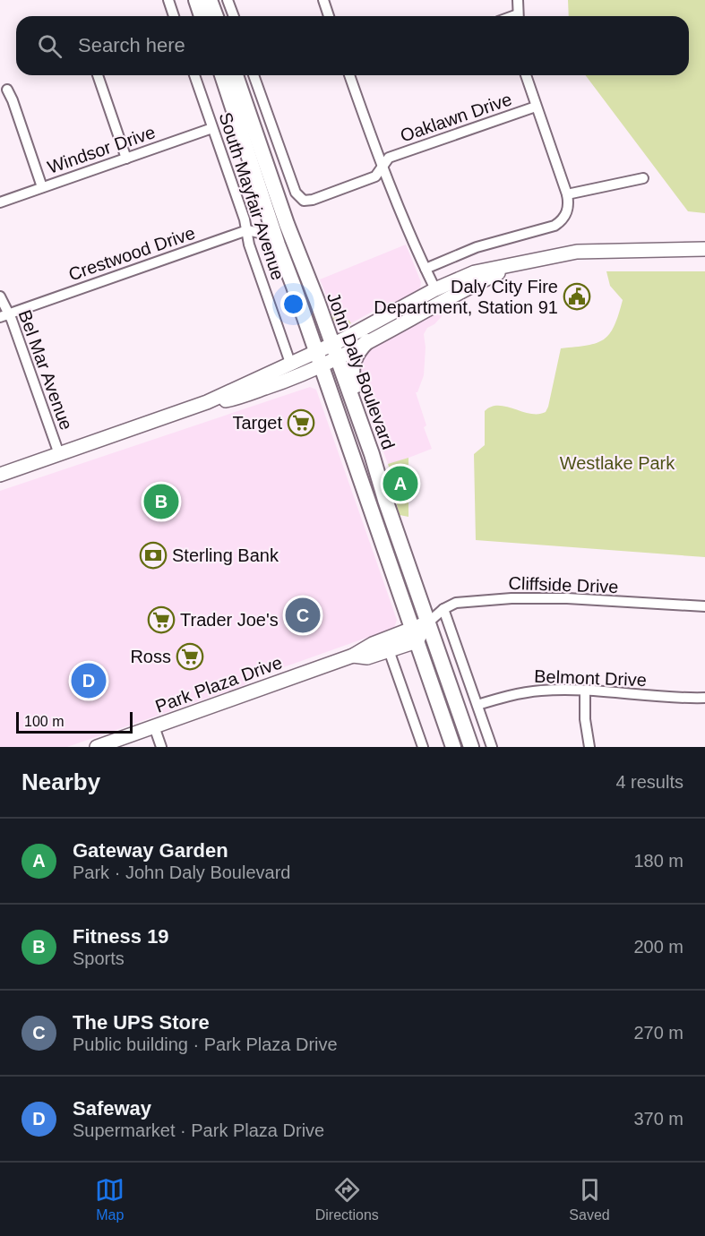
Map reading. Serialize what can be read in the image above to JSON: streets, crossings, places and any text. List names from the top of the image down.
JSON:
{
  "streets": {
    "main road": ["John Daly Boulevard"],
    "street": [
      "Oaklawn Drive",
      "Windsor Drive",
      "South Mayfair Avenue",
      "Crestwood Drive",
      "Bel Mar Avenue",
      "Cliffside Drive",
      "Belmont Drive",
      "Park Plaza Drive"
    ]
  },
  "crossings": [
    ["Windsor Drive", "South Mayfair Avenue"],
    ["South Mayfair Avenue", "Crestwood Drive"],
    ["Crestwood Drive", "Bel Mar Avenue"],
    ["John Daly Boulevard", "Cliffside Drive"],
    ["John Daly Boulevard", "Park Plaza Drive"],
    ["Cliffside Drive", "Park Plaza Drive"]
  ],
  "parks": ["Westlake Park"],
  "places": {
    "public building": ["Daly City Fire Department, Station 91"],
    "supermarket": ["Target", "Trader Joe's", "Ross"],
    "bank": ["Sterling Bank"]
  },
  "scale_bar": "100 m",
  "page": {
    "search": "Search here",
    "pins": [
      "A",
      "B",
      "C",
      "D"
    ],
    "scale": "100 m",
    "heading": ["Nearby", "4 results"],
    "list": [
      {
        "mark": "A",
        "name": "Gateway Garden",
        "note": "Park · John Daly Boulevard",
        "value": "180 m"
      },
      {
        "mark": "B",
        "name": "Fitness 19",
        "note": "Sports",
        "value": "200 m"
      },
      {
        "mark": "C",
        "name": "The UPS Store",
        "note": "Public building · Park Plaza Drive",
        "value": "270 m"
      },
      {
        "mark": "D",
        "name": "Safeway",
        "note": "Supermarket · Park Plaza Drive",
        "value": "370 m"
      }
    ],
    "nav": ["Map", "Directions", "Saved"]
  }
}
